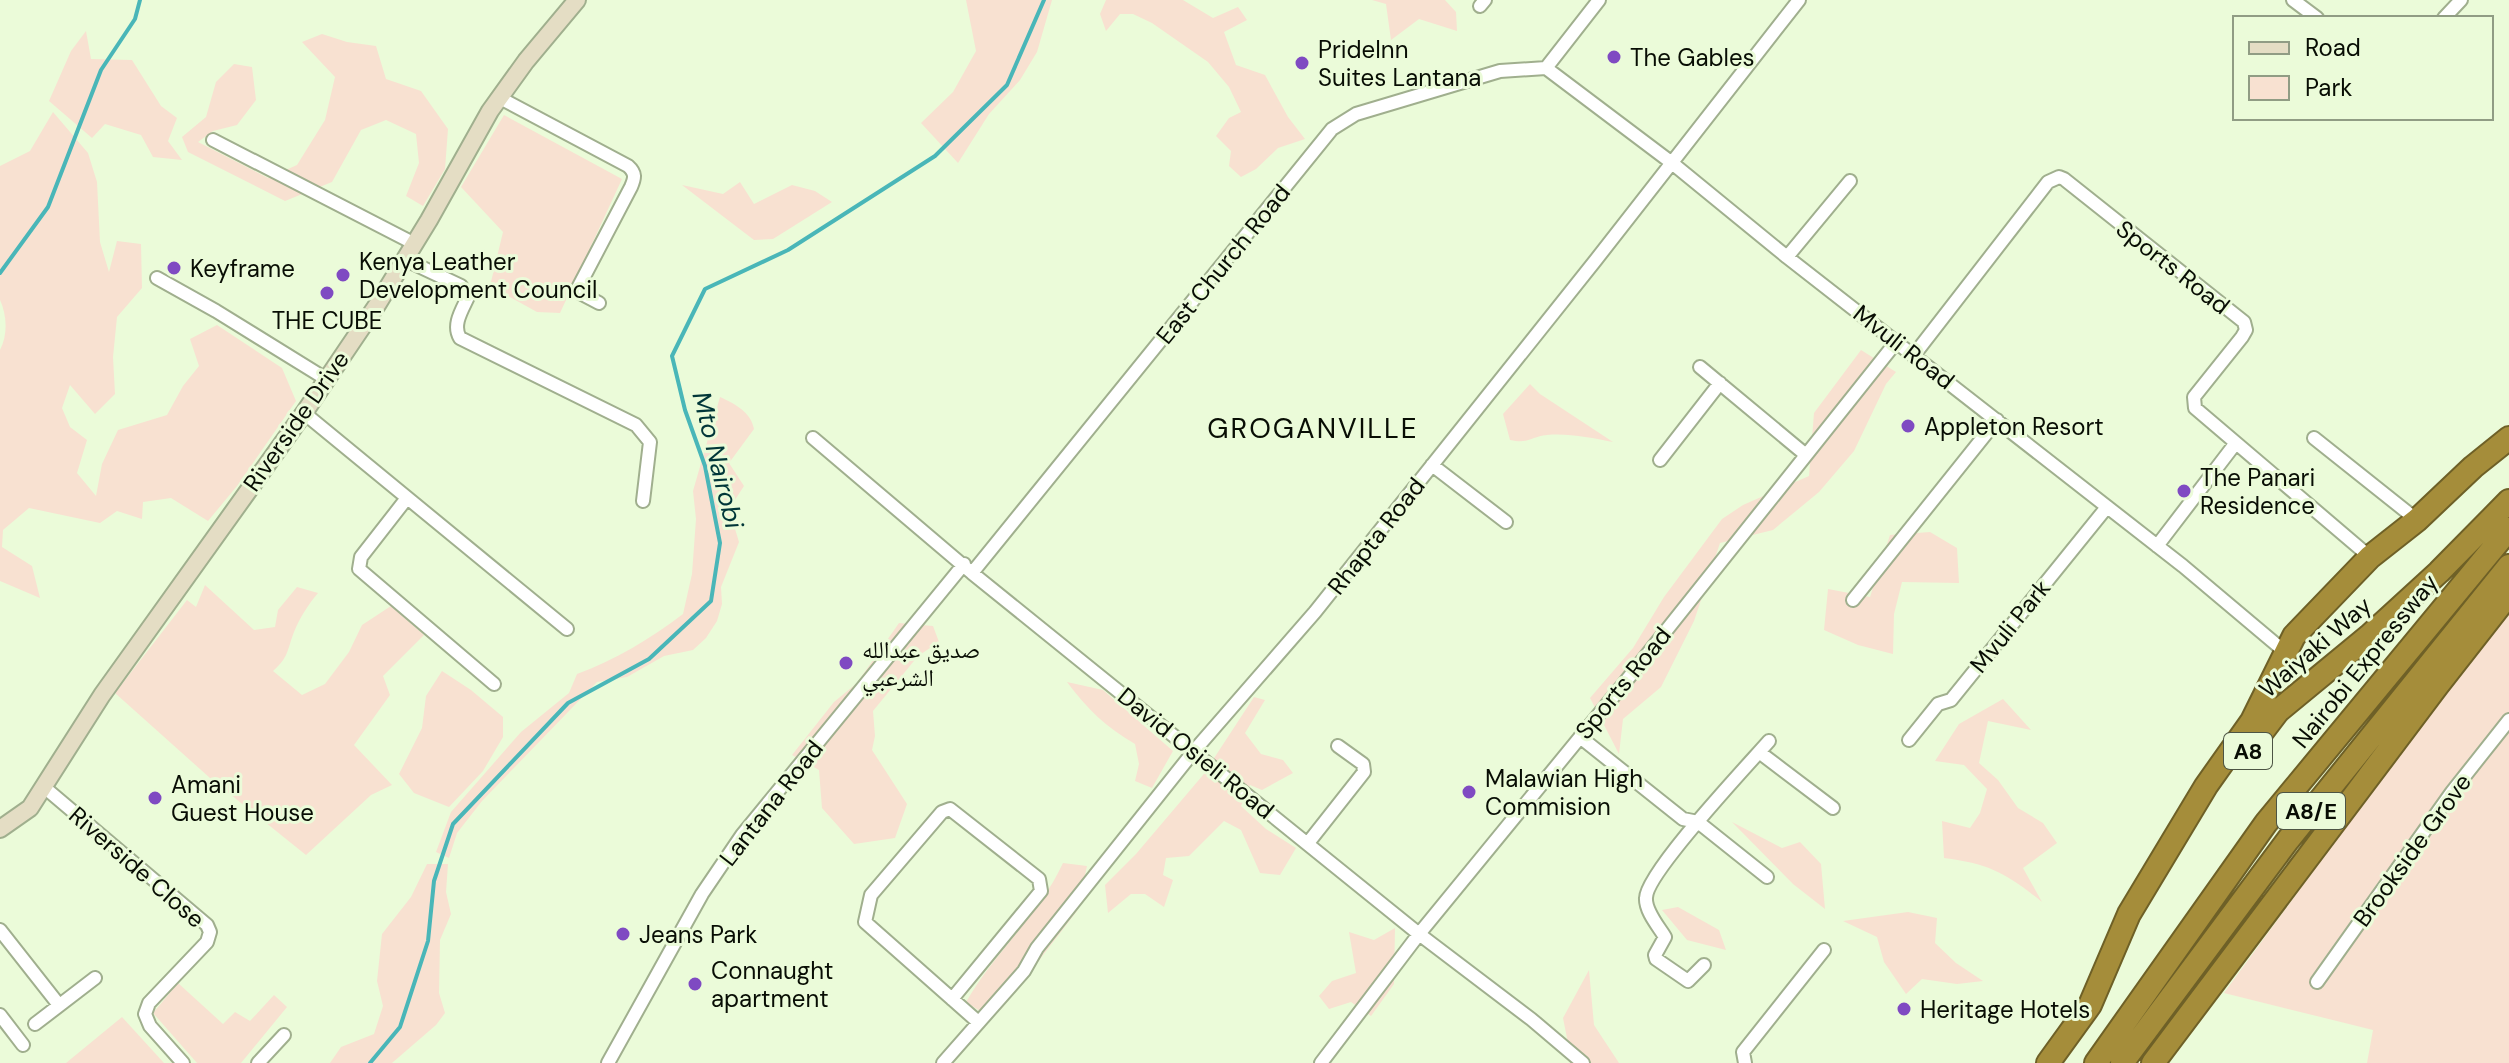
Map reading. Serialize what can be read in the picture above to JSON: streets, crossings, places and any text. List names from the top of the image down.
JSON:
{
  "streets": {
    "highway": [
      "Waiyaki Way",
      "Nairobi Expressway",
      "A8",
      "A8/E"
    ],
    "street": [
      "East Church Road",
      "Sports Road",
      "Mvuli Road",
      "Riverside Drive",
      "Rhapta Road",
      "Mvuli Park",
      "David Osieli Road",
      "Lantana Road",
      "Brookside Grove",
      "Riverside Close"
    ]
  },
  "crossings": [
    ["East Church Road", "David Osieli Road"],
    ["East Church Road", "Lantana Road"],
    ["Sports Road", "Mvuli Road"],
    ["Sports Road", "David Osieli Road"],
    ["Mvuli Road", "Rhapta Road"],
    ["Mvuli Road", "Mvuli Park"],
    ["Riverside Drive", "Riverside Close"],
    ["Rhapta Road", "David Osieli Road"],
    ["David Osieli Road", "Lantana Road"]
  ],
  "districts": ["GROGANVILLE"],
  "water": ["Mto Nairobi"],
  "places": [
    "The Gables",
    "PrideInn Suites Lantana",
    "Keyframe",
    "Kenya Leather Development Council",
    "THE CUBE",
    "Appleton Resort",
    "The Panari Residence",
    "صديق عبدالله الشرعبي",
    "Malawian High Commision",
    "Amani Guest House",
    "Jeans Park",
    "Connaught apartment",
    "Heritage Hotels"
  ],
  "legend": ["Road", "Park"]
}
